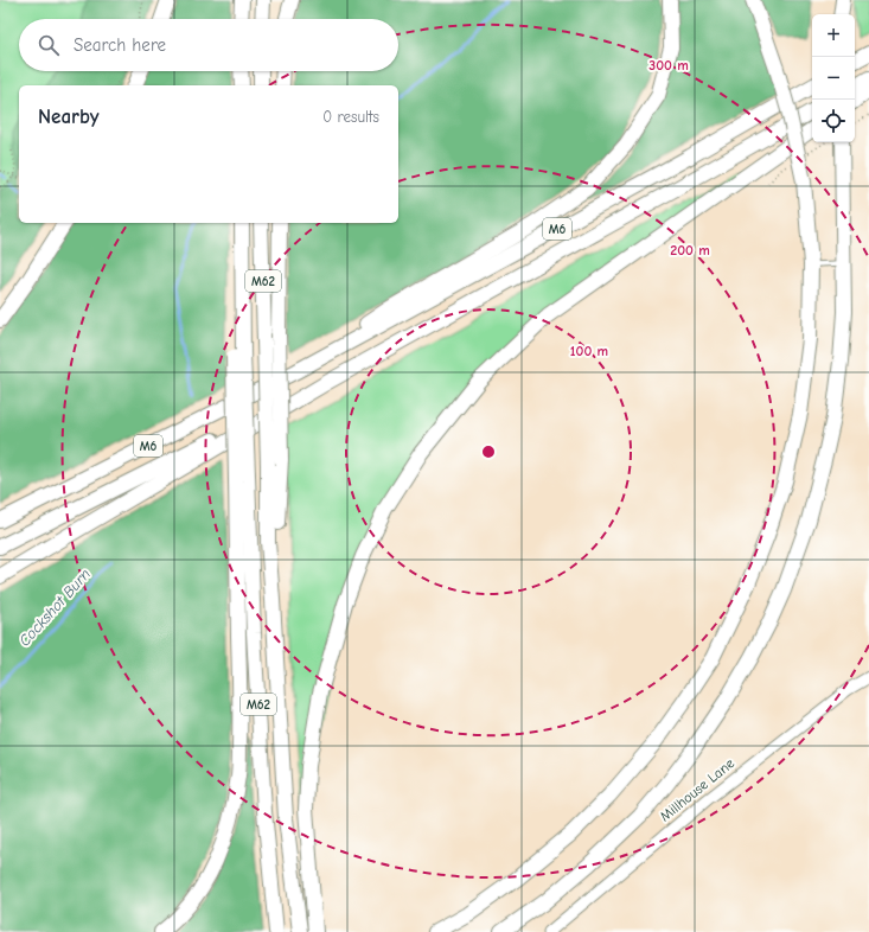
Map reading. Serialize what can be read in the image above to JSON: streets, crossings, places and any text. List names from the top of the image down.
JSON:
{
  "streets": {
    "highway": ["M6", "M62"],
    "street": ["Millhouse Lane"]
  },
  "water": ["Cockshot Burn"],
  "page": {
    "map_buttons": ["+", "−"],
    "search": "Search here",
    "heading": ["Nearby", "0 results"]
  },
  "rings": ["300 m", "200 m", "100 m"]
}
